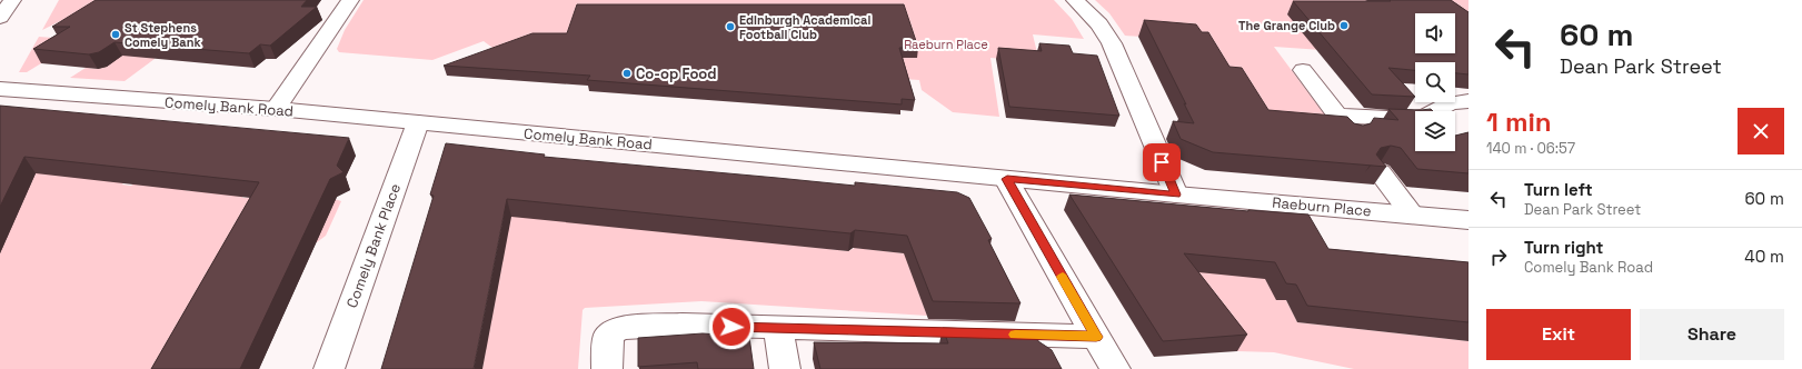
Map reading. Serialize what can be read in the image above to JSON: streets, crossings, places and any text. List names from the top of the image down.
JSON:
{
  "streets": {
    "street": ["Comely Bank Road", "Raeburn Place", "Comely Bank Place"]
  },
  "crossings": [
    ["Comely Bank Road", "Raeburn Place"],
    ["Comely Bank Road", "Comely Bank Place"]
  ],
  "parks": ["Raeburn Place"],
  "places": [
    "The Grange Club",
    "Edinburgh Academical Football Club",
    "St Stephens Comely Bank",
    "Co-op Food"
  ],
  "page": {
    "turn": ["60 m", "Dean Park Street"],
    "heading": ["1 min", "140 m · 06:57"],
    "list": [
      {
        "name": "Turn left",
        "note": "Dean Park Street",
        "value": "60 m"
      },
      {
        "name": "Turn right",
        "note": "Comely Bank Road",
        "value": "40 m"
      }
    ],
    "buttons": ["Exit", "Share"]
  }
}
